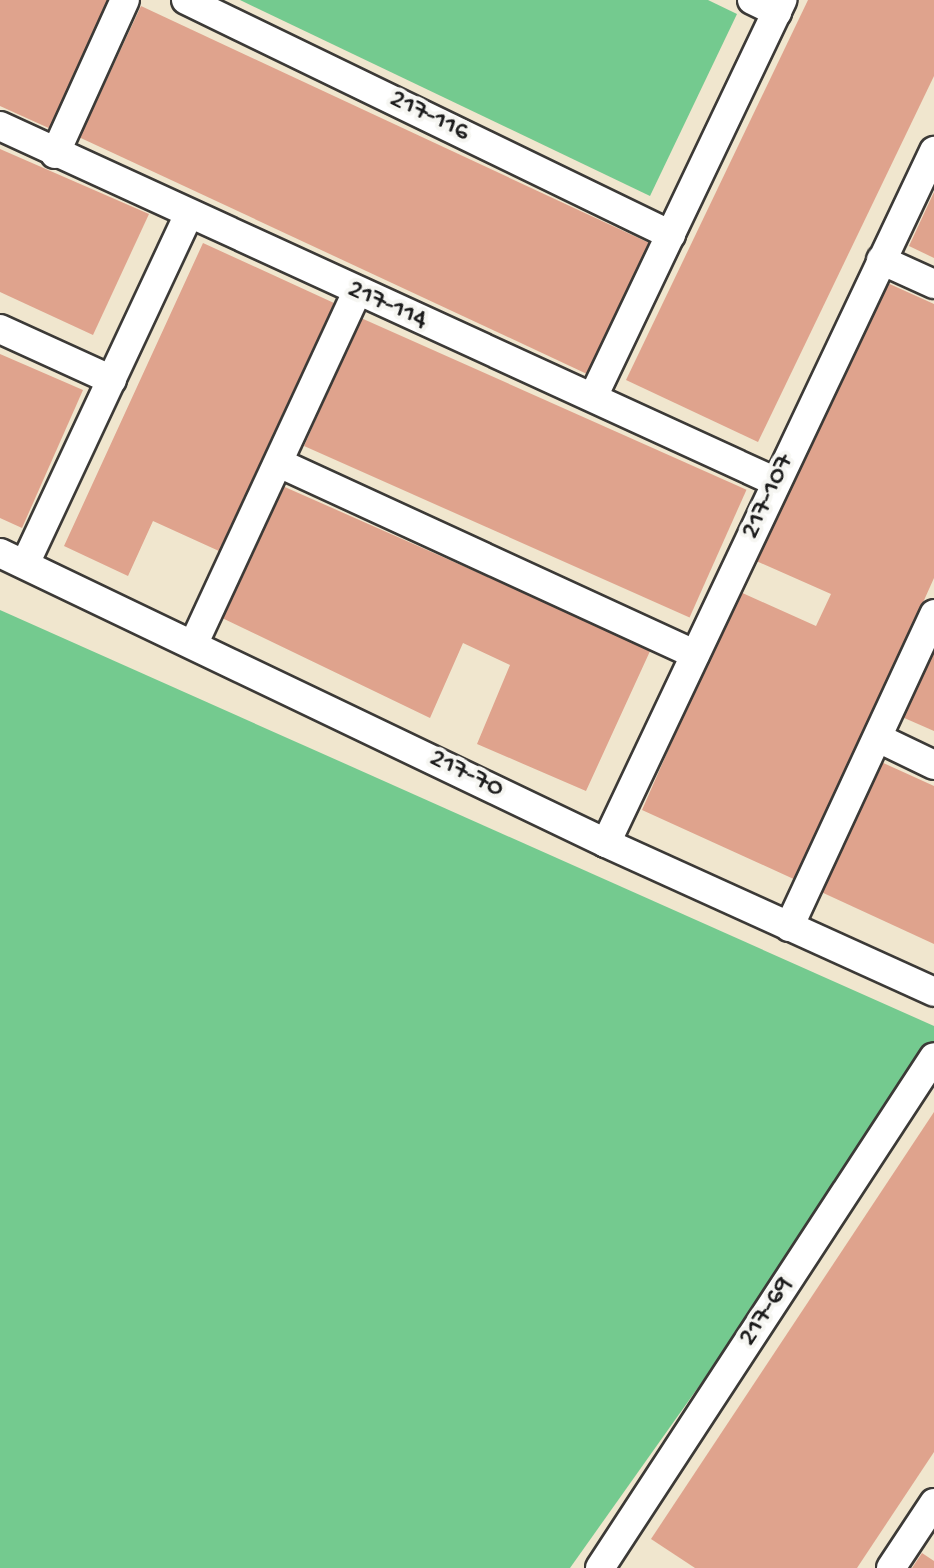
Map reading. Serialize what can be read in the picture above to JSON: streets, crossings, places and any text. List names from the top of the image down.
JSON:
{
  "streets": {
    "street": [
      "217-116",
      "217-114",
      "217-107",
      "217-70",
      "217-69"
    ]
  },
  "crossings": [
    ["217-114", "217-107"],
    ["217-107", "217-70"]
  ]
}
